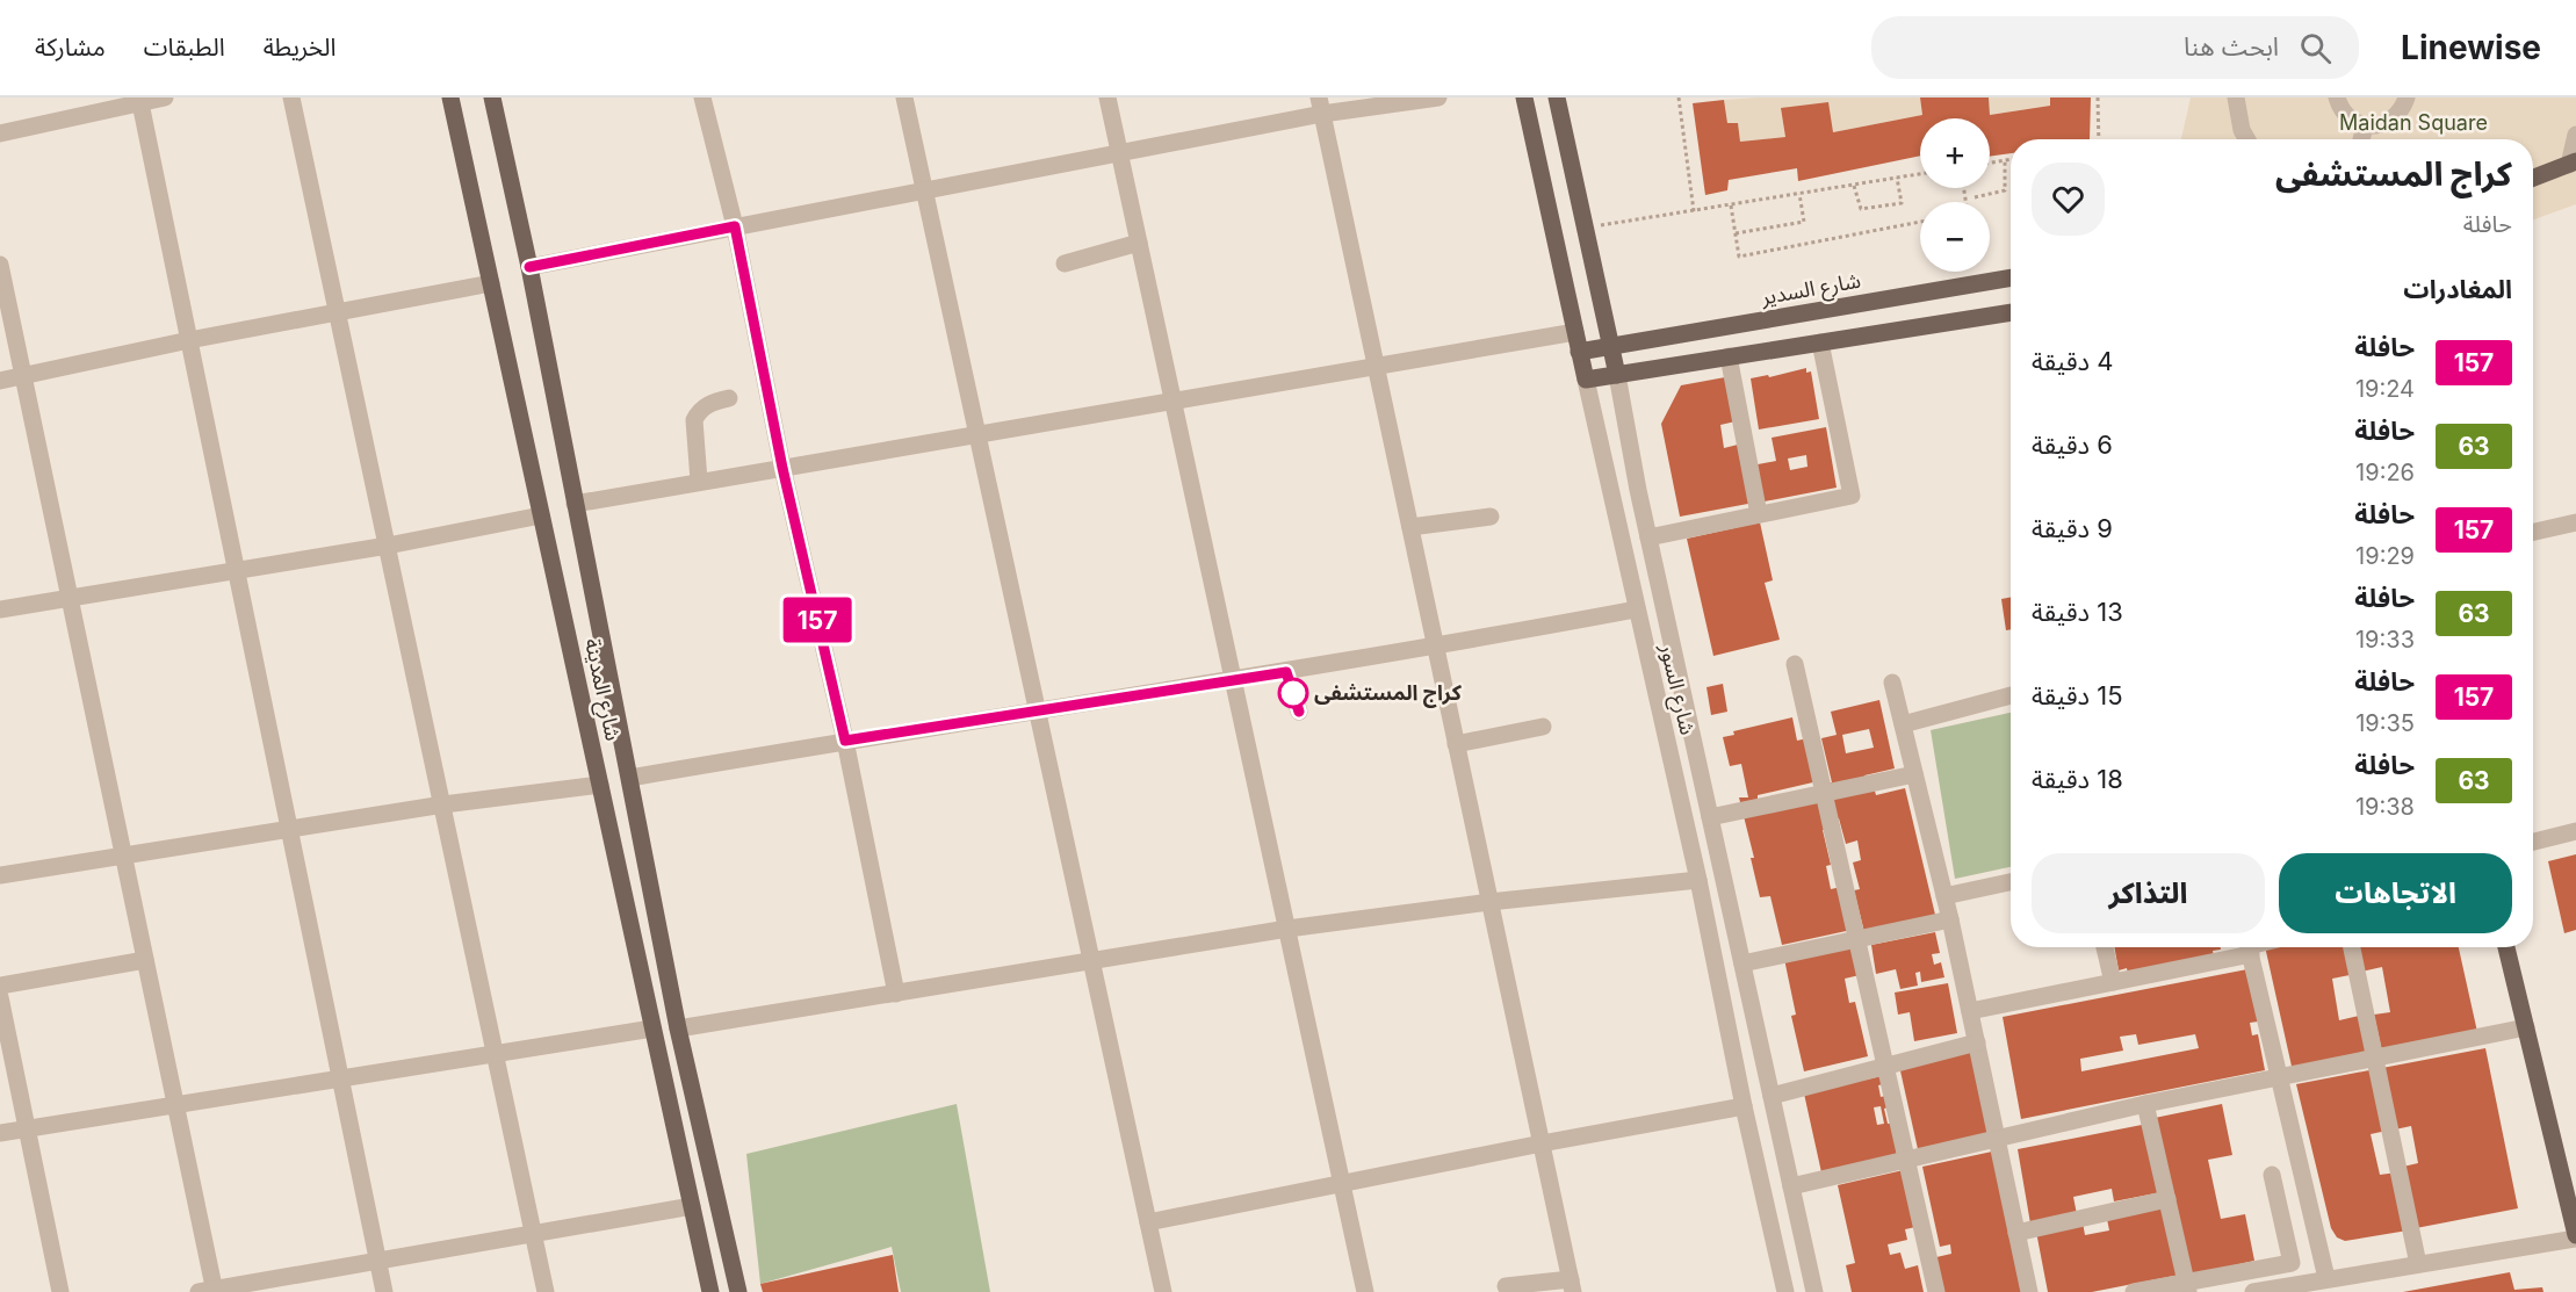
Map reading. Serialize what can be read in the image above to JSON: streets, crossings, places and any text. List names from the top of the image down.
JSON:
{
  "streets": {
    "main road": ["شارع السدير", "شارع المدينة", "شارع السور"]
  },
  "crossings": [
    ["شارع السدير", "شارع السور"]
  ],
  "parks": ["Maidan Square"],
  "places": ["كراج المستشفى"],
  "lines": ["bus line 157"],
  "page": {
    "header": "Linewise",
    "search": "ابحث هنا",
    "nav": ["الخريطة", "الطبقات", "مشاركة"],
    "on_map": "157",
    "map_buttons": ["+", "−"],
    "heading": [
      ["كراج المستشفى", "حافلة"],
      "المغادرات"
    ],
    "list": [
      {
        "mark": "157",
        "name": "حافلة",
        "note": "19:24",
        "value": "4 دقيقة"
      },
      {
        "mark": "63",
        "name": "حافلة",
        "note": "19:26",
        "value": "6 دقيقة"
      },
      {
        "mark": "157",
        "name": "حافلة",
        "note": "19:29",
        "value": "9 دقيقة"
      },
      {
        "mark": "63",
        "name": "حافلة",
        "note": "19:33",
        "value": "13 دقيقة"
      },
      {
        "mark": "157",
        "name": "حافلة",
        "note": "19:35",
        "value": "15 دقيقة"
      },
      {
        "mark": "63",
        "name": "حافلة",
        "note": "19:38",
        "value": "18 دقيقة"
      }
    ],
    "buttons": ["الاتجاهات", "التذاكر"]
  }
}
